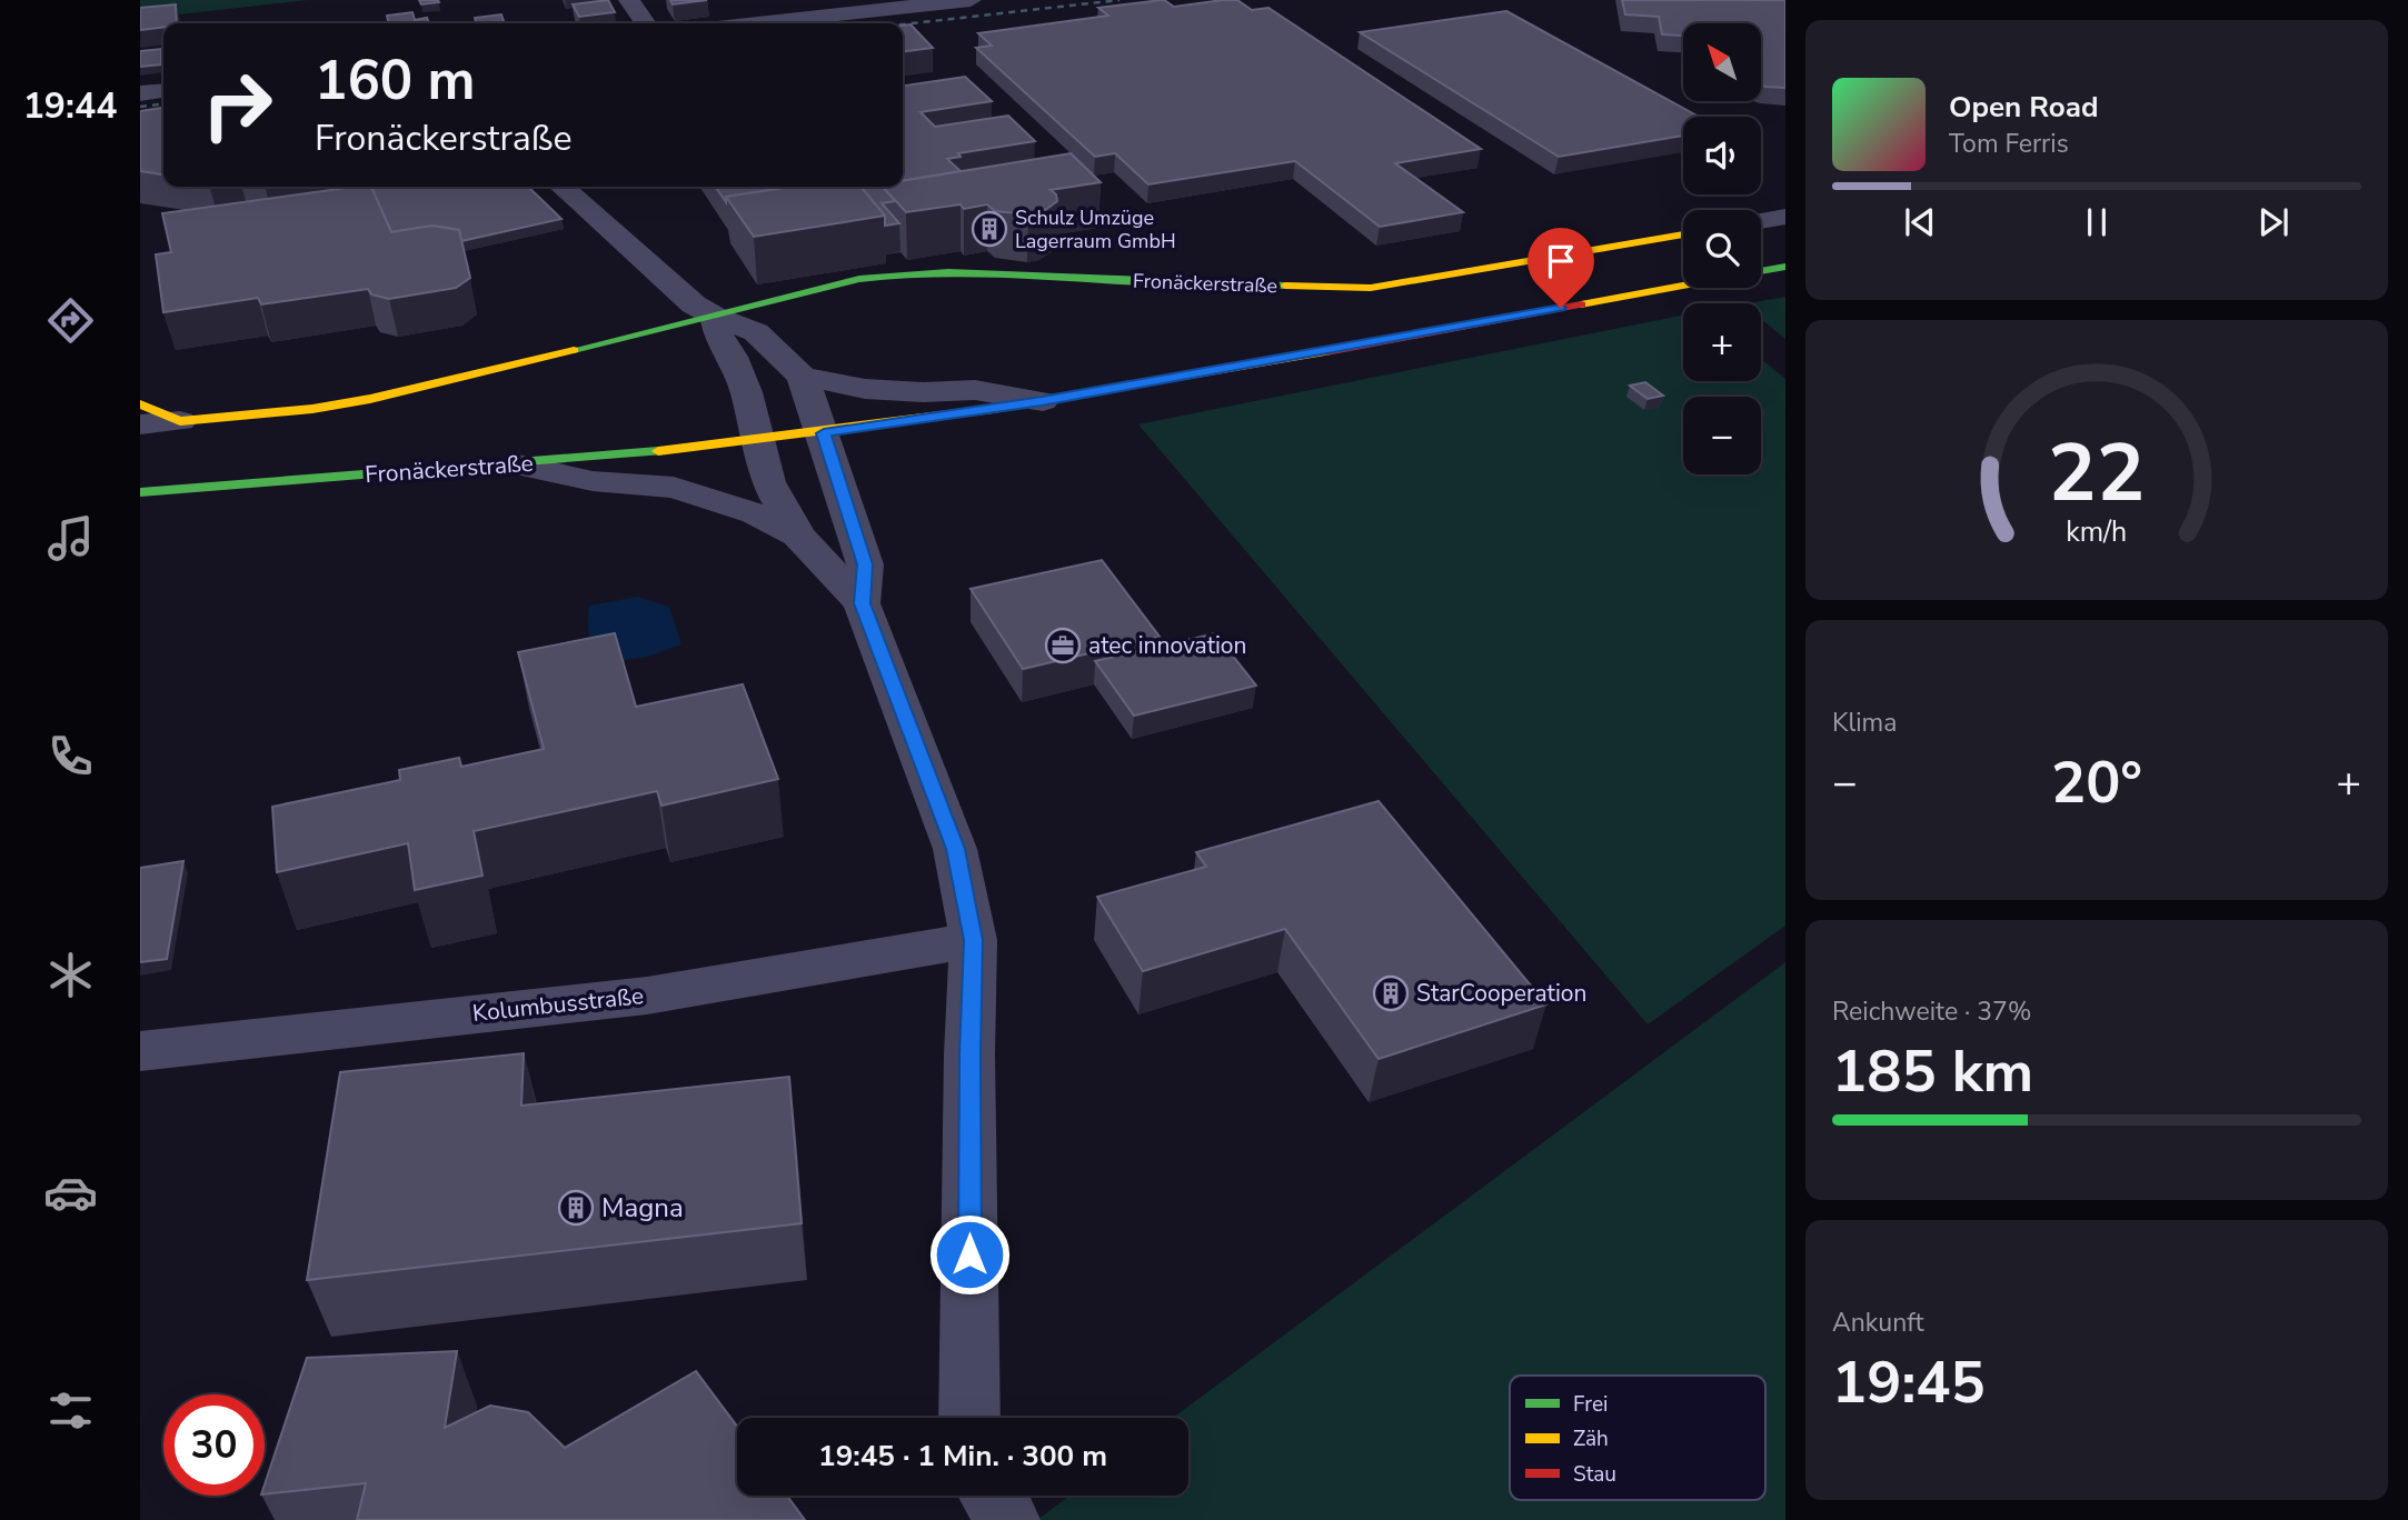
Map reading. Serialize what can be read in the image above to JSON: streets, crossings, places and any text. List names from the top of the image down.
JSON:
{
  "streets": {
    "street": ["Fronäckerstraße", "Kolumbusstraße"]
  },
  "places": {
    "building": ["Schulz Umzüge Lagerraum GmbH", "StarCooperation", "Magna"],
    "office": ["atec innovation"]
  },
  "legend": ["Frei", "Zäh", "Stau"],
  "north": "top left",
  "page": {
    "tabs": "19:44",
    "map_buttons": ["+", "−"],
    "turn": ["160 m", "Fronäckerstraße"],
    "song": ["Open Road", "Tom Ferris"],
    "tile": [
      "Klima",
      ["Reichweite · 37%", "185 km"],
      ["Ankunft", "19:45"]
    ],
    "heat": ["−", "20°", "+"],
    "limit": "30",
    "trip": "19:45 · 1 Min. · 300 m",
    "gauge": ["22", "km/h"]
  }
}
